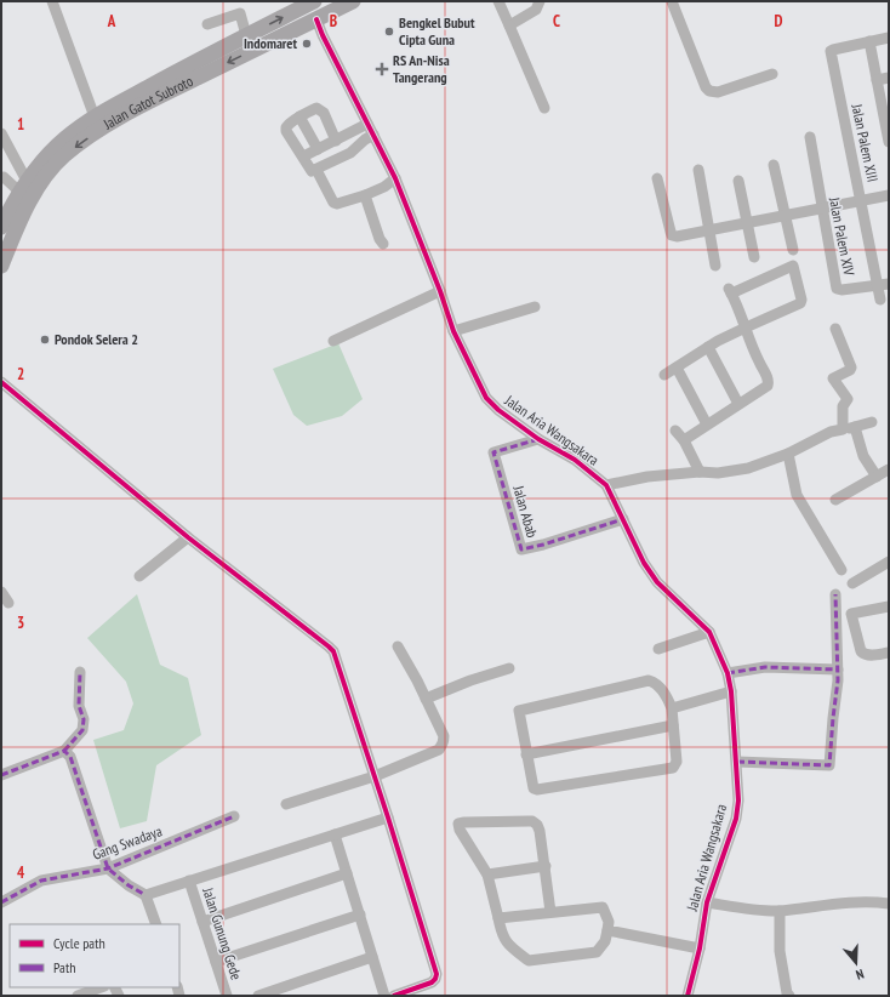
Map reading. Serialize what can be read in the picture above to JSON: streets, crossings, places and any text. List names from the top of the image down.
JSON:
{
  "streets": {
    "highway": ["Jalan Gatot Subroto"],
    "street": [
      "Jalan Palem XIII",
      "Jalan Palem XIV",
      "Jalan Aria Wangsakara",
      "Jalan Abab",
      "Gang Swadaya",
      "Jalan Gunung Gede"
    ]
  },
  "crossings": [
    ["Jalan Gatot Subroto", "Jalan Aria Wangsakara"],
    ["Jalan Palem XIII", "Jalan Palem XIV"],
    ["Jalan Aria Wangsakara", "Jalan Abab"]
  ],
  "places": {
    "other": ["Bengkel Bubut Cipta Guna", "Indomaret", "Pondok Selera 2"],
    "health": ["RS An-Nisa Tangerang"]
  },
  "legend": ["Cycle path", "Path"],
  "north": "bottom",
  "grid": {
    "columns": [
      "A",
      "B",
      "C",
      "D"
    ],
    "rows": [
      "1",
      "2",
      "3",
      "4"
    ]
  }
}
